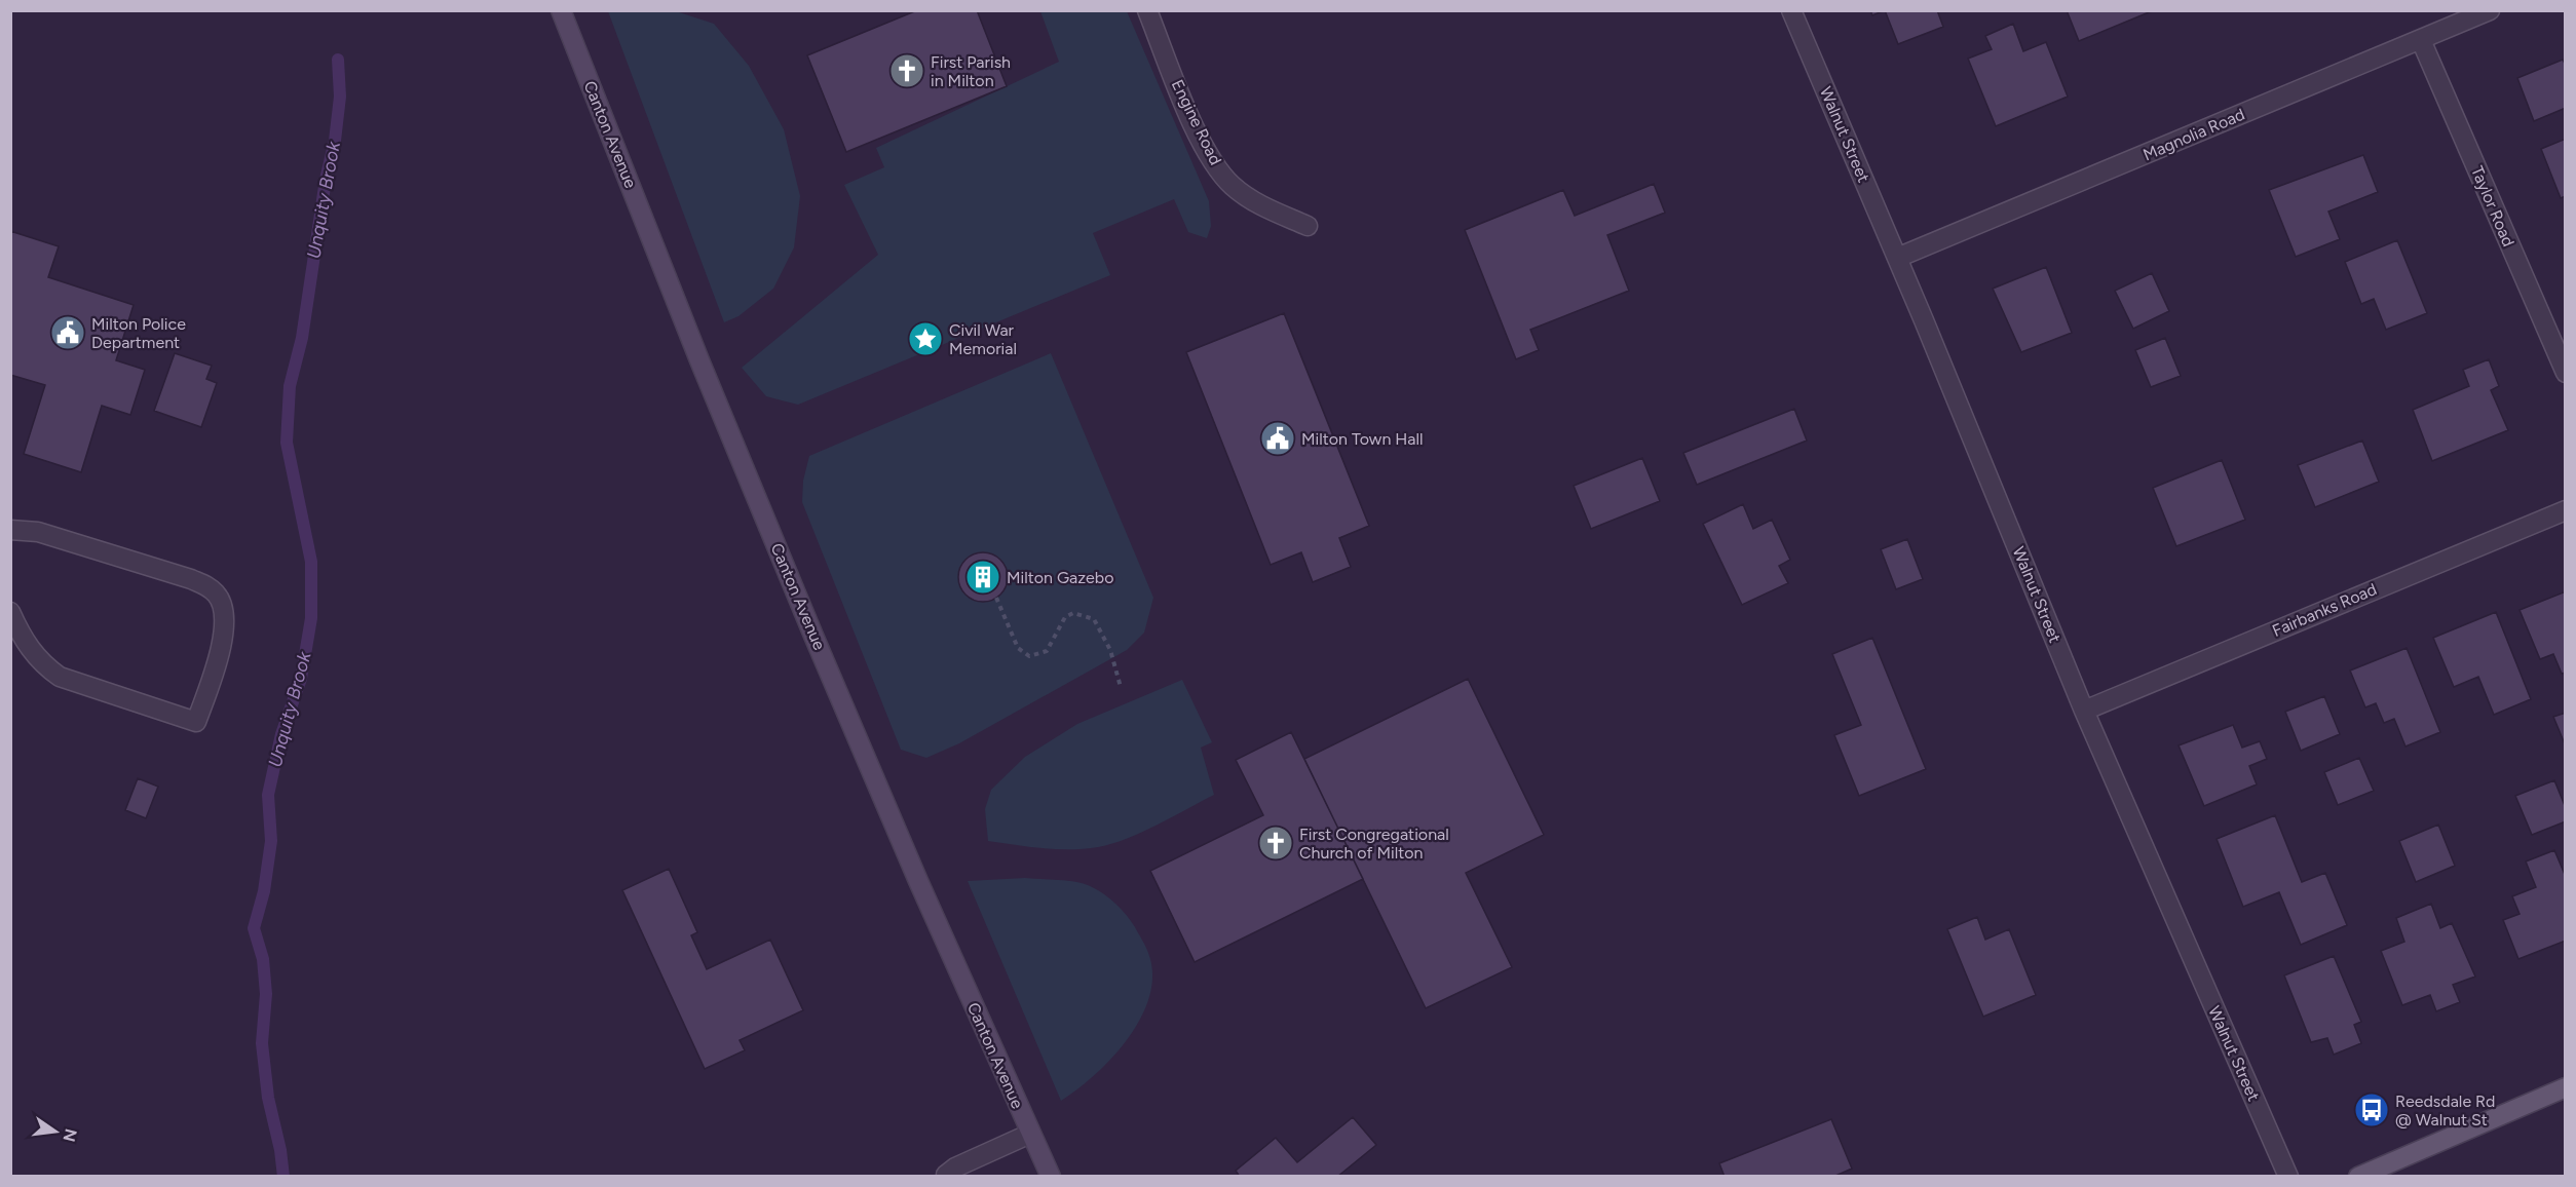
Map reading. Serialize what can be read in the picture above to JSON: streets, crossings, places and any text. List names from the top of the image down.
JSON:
{
  "streets": {
    "main road": ["Canton Avenue"],
    "street": [
      "Engine Road",
      "Walnut Street",
      "Magnolia Road",
      "Taylor Road",
      "Fairbanks Road"
    ]
  },
  "crossings": [
    ["Walnut Street", "Magnolia Road"],
    ["Walnut Street", "Fairbanks Road"],
    ["Magnolia Road", "Taylor Road"]
  ],
  "water": ["Unquity Brook"],
  "places": {
    "church": ["First Parish in Milton", "First Congregational Church of Milton"],
    "public building": ["Milton Police Department", "Milton Town Hall"],
    "place": ["Civil War Memorial"],
    "building": ["Milton Gazebo"],
    "bus stop": ["Reedsdale Rd @ Walnut St"]
  },
  "north": "right"
}
